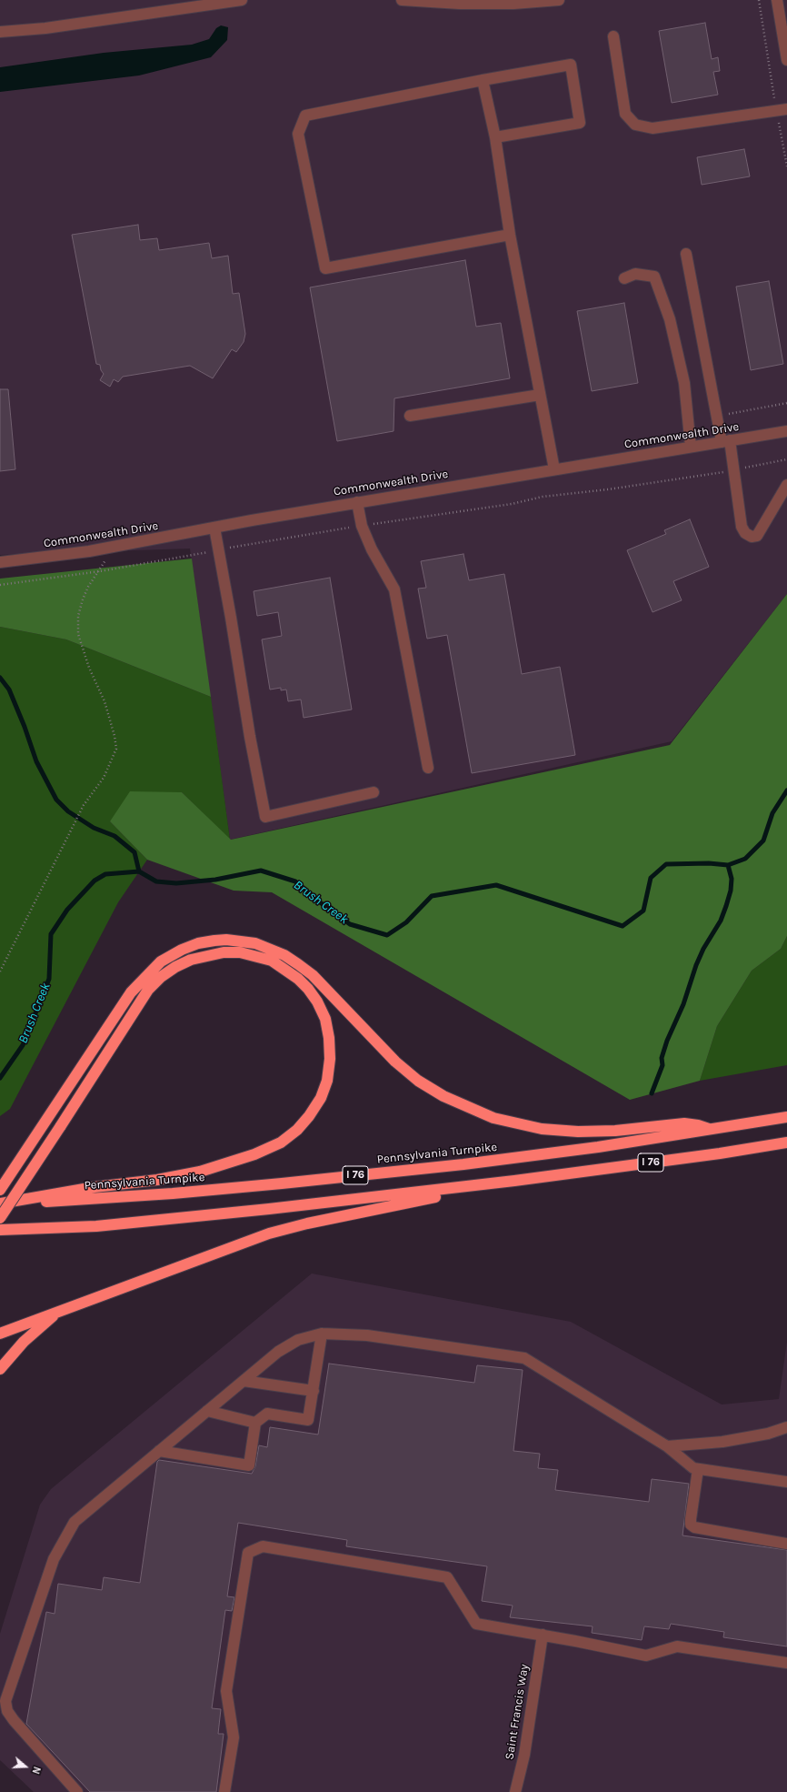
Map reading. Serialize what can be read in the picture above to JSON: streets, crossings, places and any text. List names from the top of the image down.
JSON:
{
  "streets": {
    "highway": ["Pennsylvania Turnpike", "I 76"],
    "street": ["Commonwealth Drive", "Saint Francis Way"]
  },
  "water": ["Brush Creek"],
  "north": "right"
}
